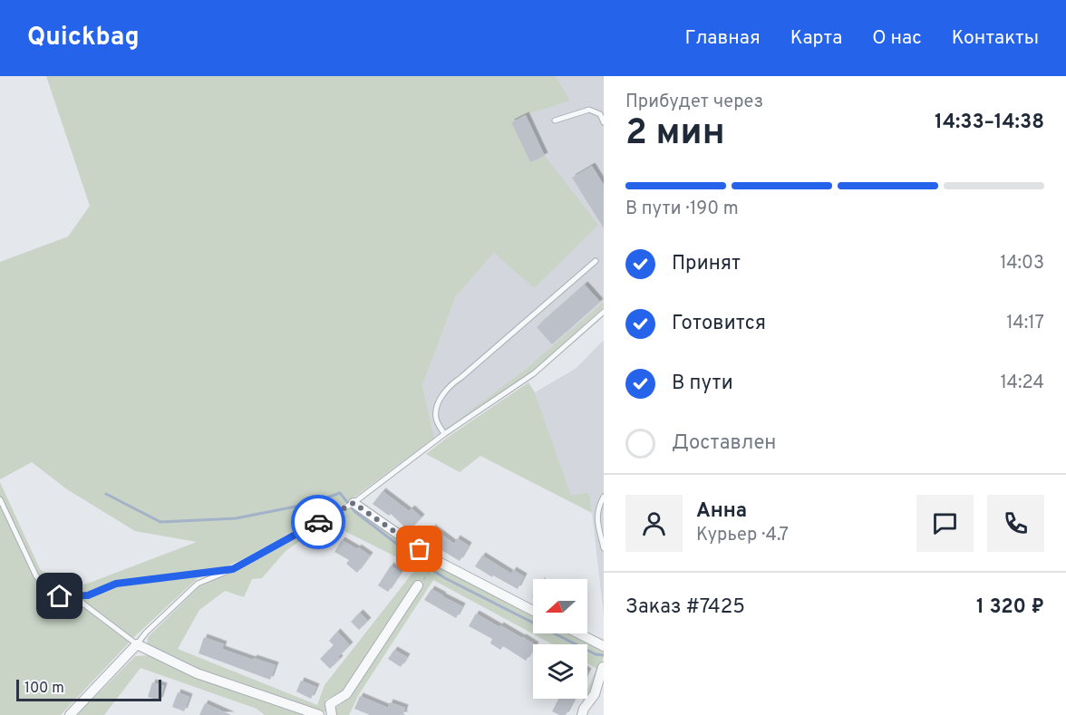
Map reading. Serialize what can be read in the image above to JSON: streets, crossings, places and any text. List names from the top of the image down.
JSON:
{
  "scale_bar": "100 m",
  "north": "left",
  "page": {
    "header": "Quickbag",
    "nav": [
      "Главная",
      "Карта",
      "О нас",
      "Контакты"
    ],
    "heading": ["2 мин", "Прибудет через", "14:33–14:38"],
    "panel": [
      "Анна",
      "Курьер · 4.7",
      "Заказ #7425",
      "1 320 ₽"
    ],
    "bar": "В пути · 190 m",
    "list": [
      ["Принят", "14:03"],
      ["Готовится", "14:17"],
      ["В пути", "14:24"],
      "Доставлен"
    ],
    "scale": "100 m"
  }
}
